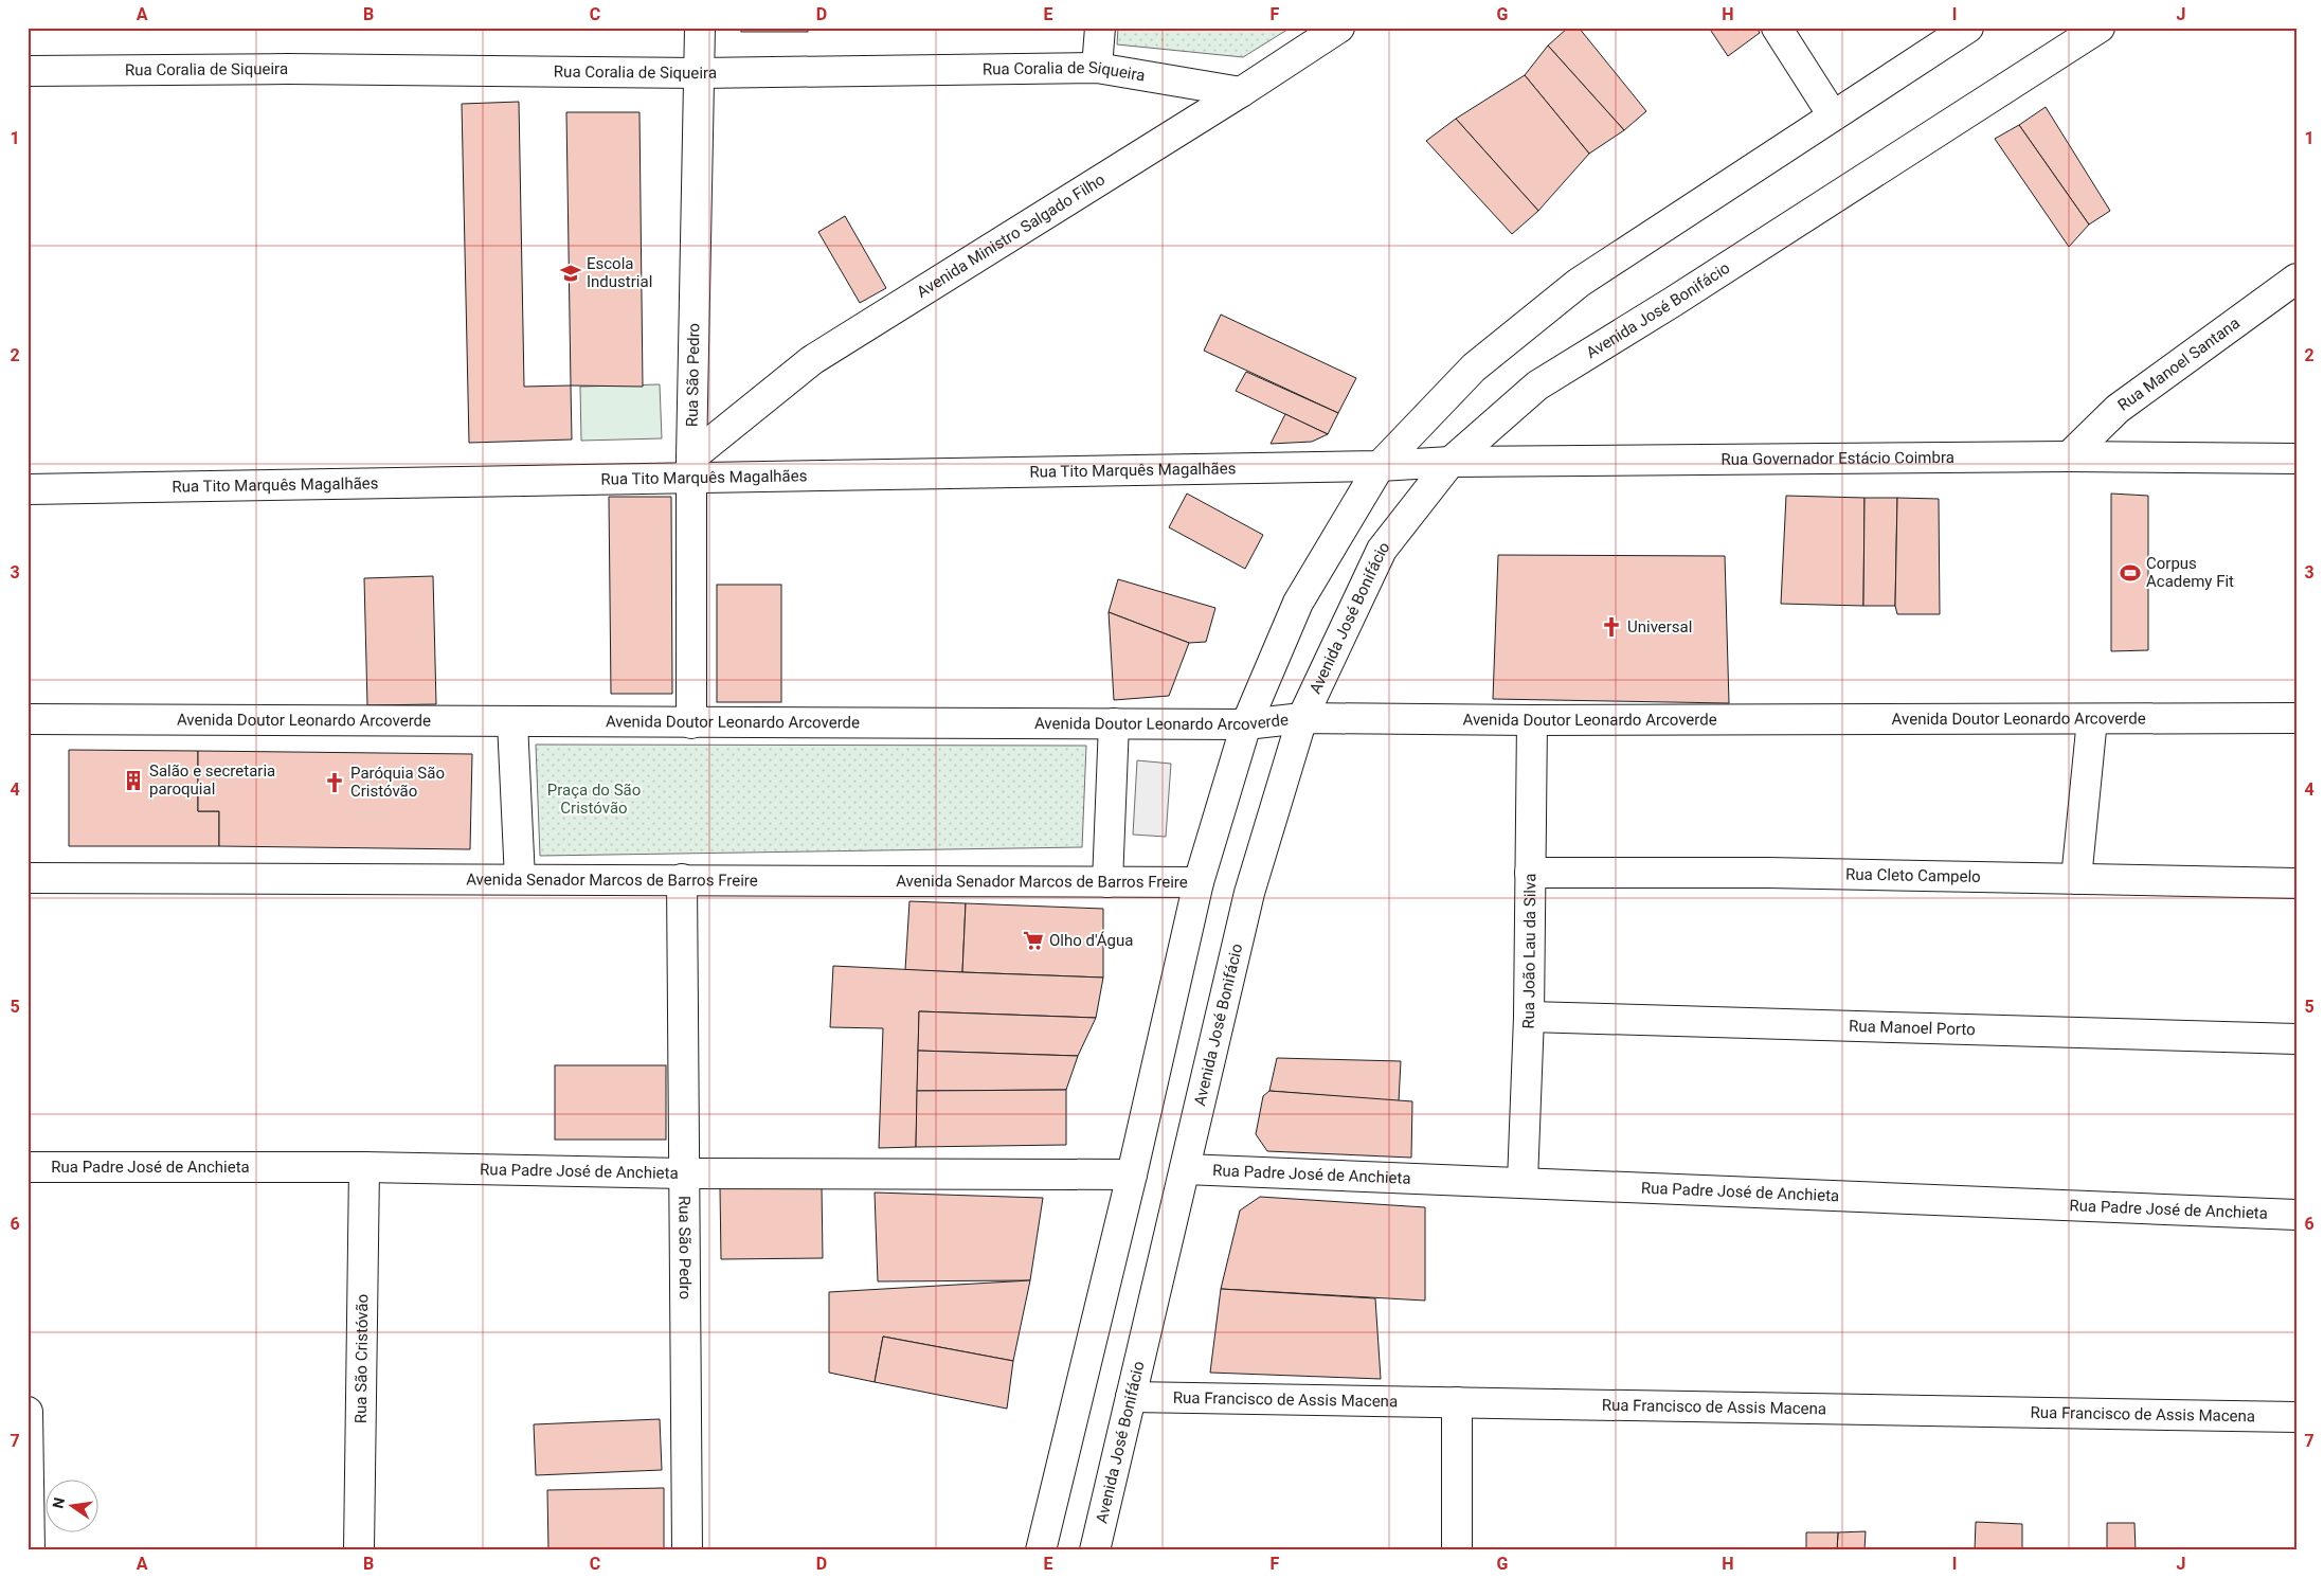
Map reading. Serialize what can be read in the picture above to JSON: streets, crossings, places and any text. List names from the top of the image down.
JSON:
{
  "streets": {
    "street": [
      "Rua Coralia de Siqueira",
      "Avenida Ministro Salgado Filho",
      "Avenida José Bonifácio",
      "Rua Manoel Santana",
      "Rua São Pedro",
      "Rua Governador Estácio Coimbra",
      "Rua Tito Marquês Magalhães",
      "Avenida Doutor Leonardo Arcoverde",
      "Rua Cleto Campelo",
      "Avenida Senador Marcos de Barros Freire",
      "Rua João Lau da Silva",
      "Rua Manoel Porto",
      "Rua Padre José de Anchieta",
      "Rua São Cristóvão",
      "Rua Francisco de Assis Macena"
    ]
  },
  "crossings": [
    ["Rua Coralia de Siqueira", "Avenida Ministro Salgado Filho"],
    ["Rua Coralia de Siqueira", "Rua São Pedro"],
    ["Avenida Ministro Salgado Filho", "Rua São Pedro"],
    ["Avenida Ministro Salgado Filho", "Rua Tito Marquês Magalhães"],
    ["Avenida José Bonifácio", "Rua Governador Estácio Coimbra"],
    ["Avenida José Bonifácio", "Avenida Doutor Leonardo Arcoverde"],
    ["Avenida José Bonifácio", "Rua Padre José de Anchieta"],
    ["Avenida José Bonifácio", "Rua Francisco de Assis Macena"],
    ["Rua Manoel Santana", "Rua Governador Estácio Coimbra"],
    ["Rua São Pedro", "Rua Tito Marquês Magalhães"],
    ["Rua São Pedro", "Avenida Doutor Leonardo Arcoverde"],
    ["Rua São Pedro", "Avenida Senador Marcos de Barros Freire"],
    ["Rua São Pedro", "Rua Padre José de Anchieta"],
    ["Rua Governador Estácio Coimbra", "Rua Tito Marquês Magalhães"],
    ["Avenida Doutor Leonardo Arcoverde", "Rua João Lau da Silva"],
    ["Rua Cleto Campelo", "Rua João Lau da Silva"],
    ["Rua João Lau da Silva", "Rua Manoel Porto"],
    ["Rua João Lau da Silva", "Rua Padre José de Anchieta"],
    ["Rua Padre José de Anchieta", "Rua São Cristóvão"]
  ],
  "parks": ["Praça do São Cristóvão"],
  "places": {
    "school or university": ["Escola Industrial"],
    "sports": ["Corpus Academy Fit"],
    "church": ["Universal", "Paróquia São Cristóvão"],
    "building": ["Salão e secretaria paroquial"],
    "supermarket": ["Olho d'Água"]
  },
  "north": "left",
  "grid": {
    "columns": [
      "A",
      "B",
      "C",
      "D",
      "E",
      "F",
      "G",
      "H",
      "I",
      "J"
    ],
    "rows": [
      "1",
      "2",
      "3",
      "4",
      "5",
      "6",
      "7"
    ]
  }
}
